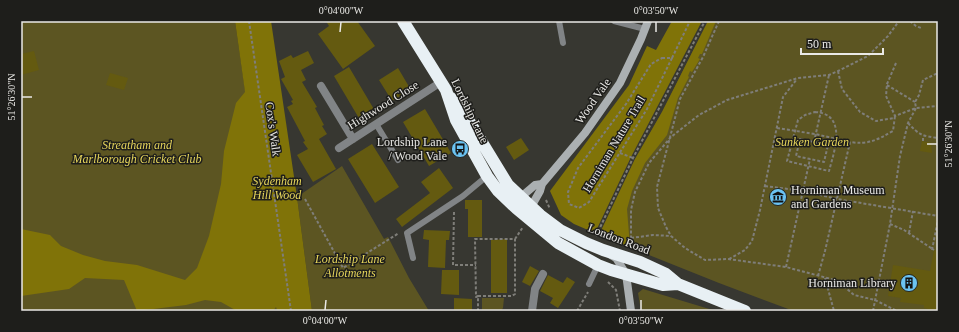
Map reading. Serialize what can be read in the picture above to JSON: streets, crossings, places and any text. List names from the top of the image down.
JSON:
{
  "streets": {
    "highway": ["Lordship Lane", "London Road"],
    "street": ["Wood Vale", "Highwood Close"],
    "path": ["Cox's Walk", "Horniman Nature Trail"]
  },
  "crossings": [
    ["Wood Vale", "London Road"],
    ["Highwood Close", "Lordship Lane"],
    ["Highwood Close", "London Road"],
    ["Lordship Lane", "London Road"]
  ],
  "parks": [
    "Sunken Garden",
    "Streatham and Marlborough Cricket Club",
    "Sydenham Hill Wood",
    "Lordship Lane Allotments"
  ],
  "places": {
    "bus stop": ["Lordship Lane / Wood Vale"],
    "museum": ["Horniman Museum and Gardens"],
    "building": ["Horniman Library"]
  },
  "scale_bar": "50 m",
  "coordinates": ["0°04'00\"W", "0°03'50\"W", "51°26'30\"N"]
}
